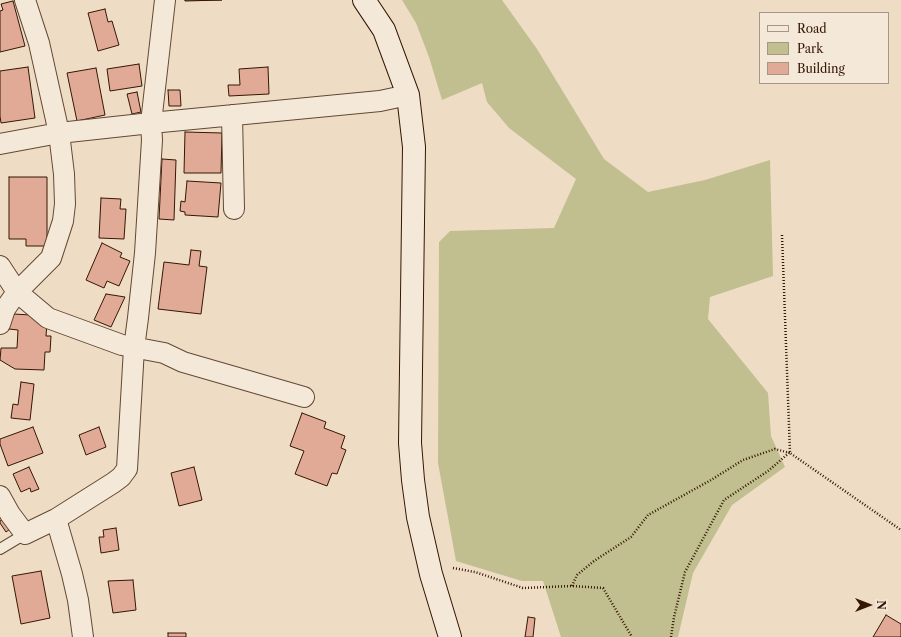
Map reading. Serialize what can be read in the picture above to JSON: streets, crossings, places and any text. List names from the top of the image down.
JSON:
{
  "legend": ["Road", "Park", "Building"],
  "north": "right"
}
